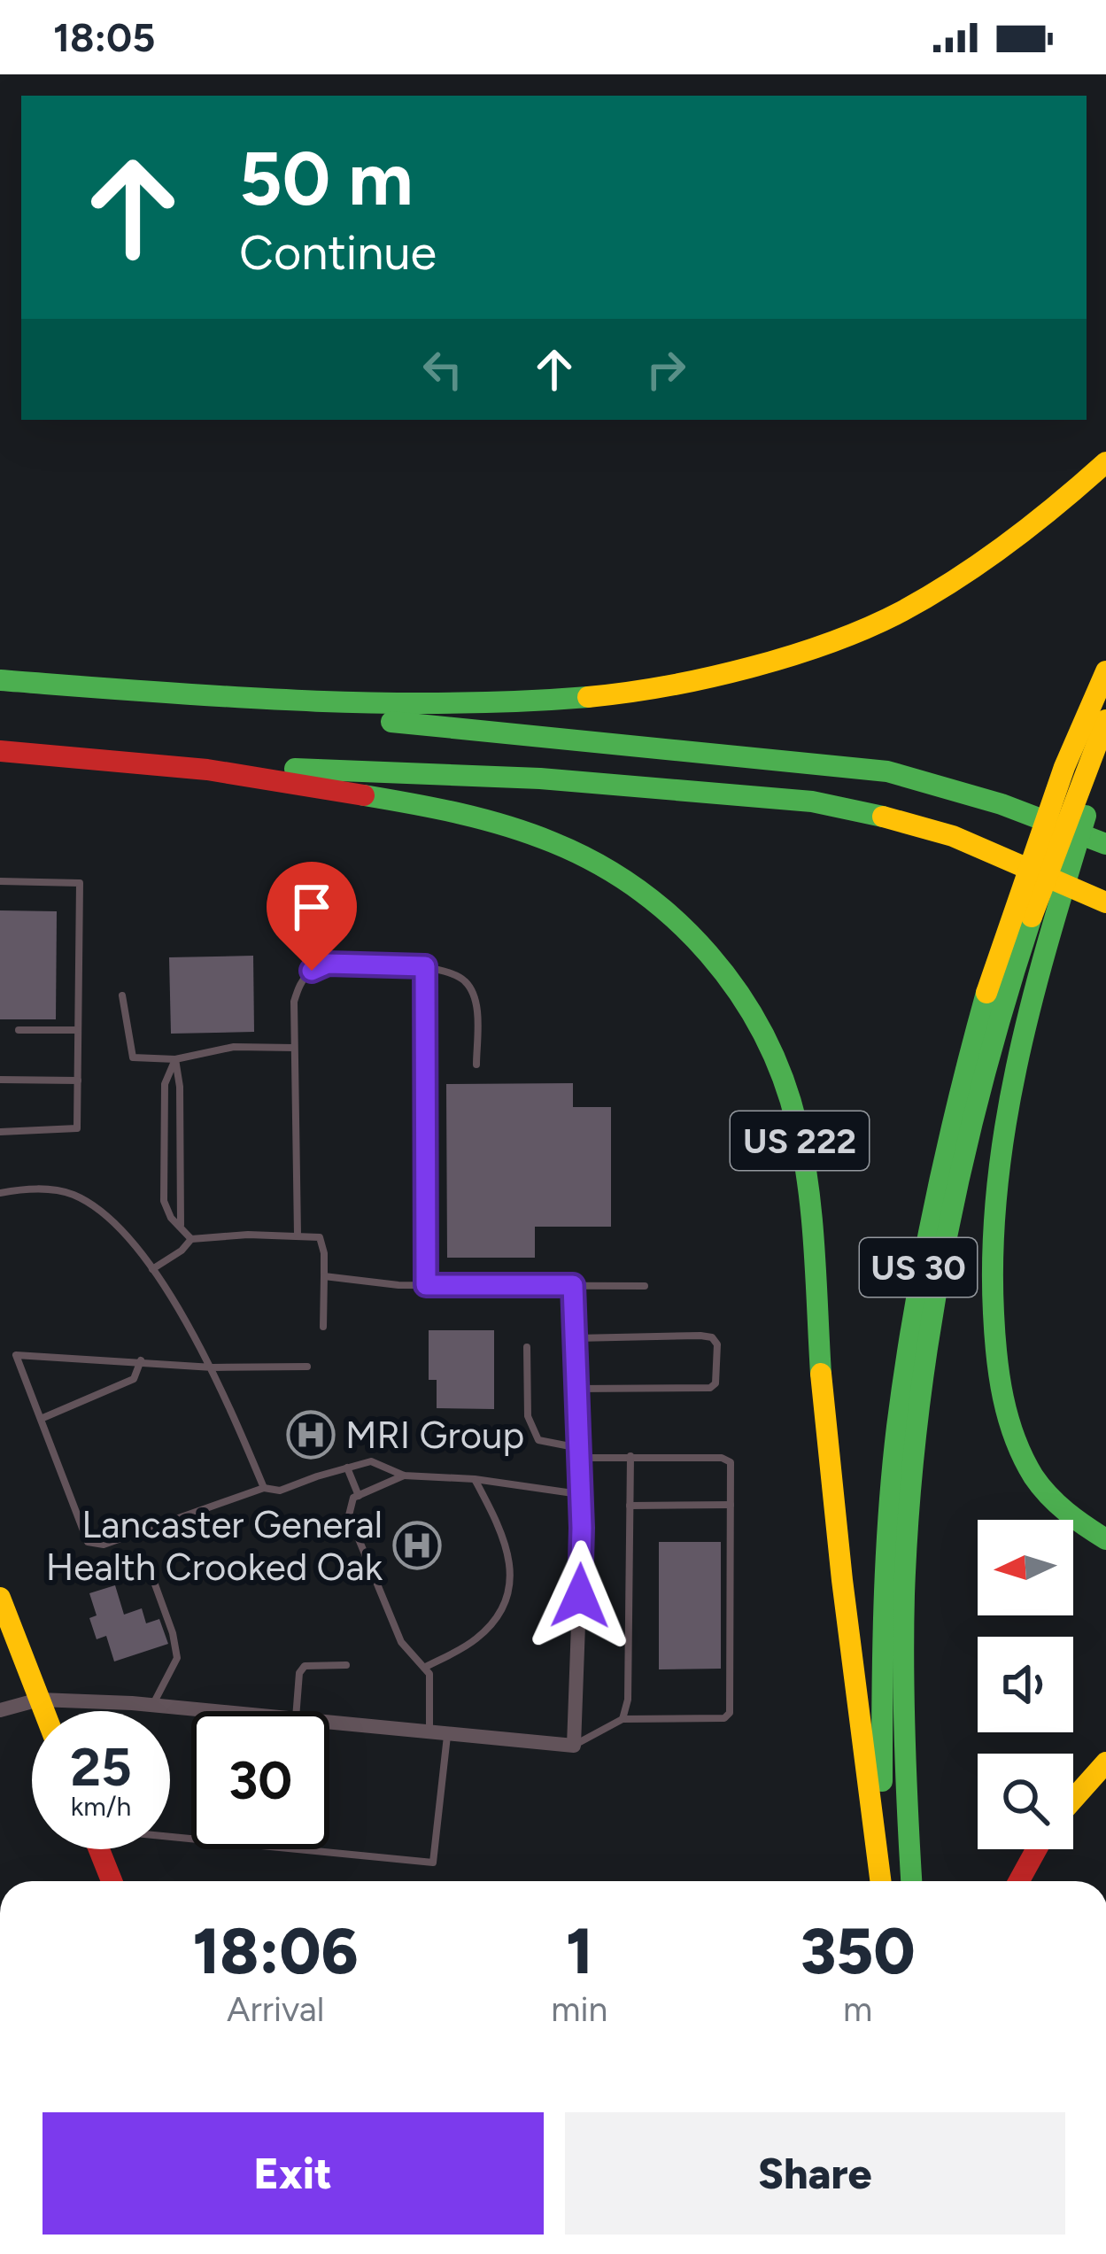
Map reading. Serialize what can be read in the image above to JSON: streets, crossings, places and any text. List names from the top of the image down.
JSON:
{
  "streets": {
    "main road": ["US 222", "US 30"]
  },
  "places": {
    "hospital": ["MRI Group", "Lancaster General Health Crooked Oak"]
  },
  "north": "left",
  "page": {
    "status": "18:05",
    "turn": ["50 m", "Continue"],
    "speed": "25 km/h",
    "limit": "30",
    "eta": [
      "18:06",
      "Arrival",
      "1",
      "min",
      "350",
      "m"
    ],
    "buttons": ["Exit", "Share"]
  }
}
